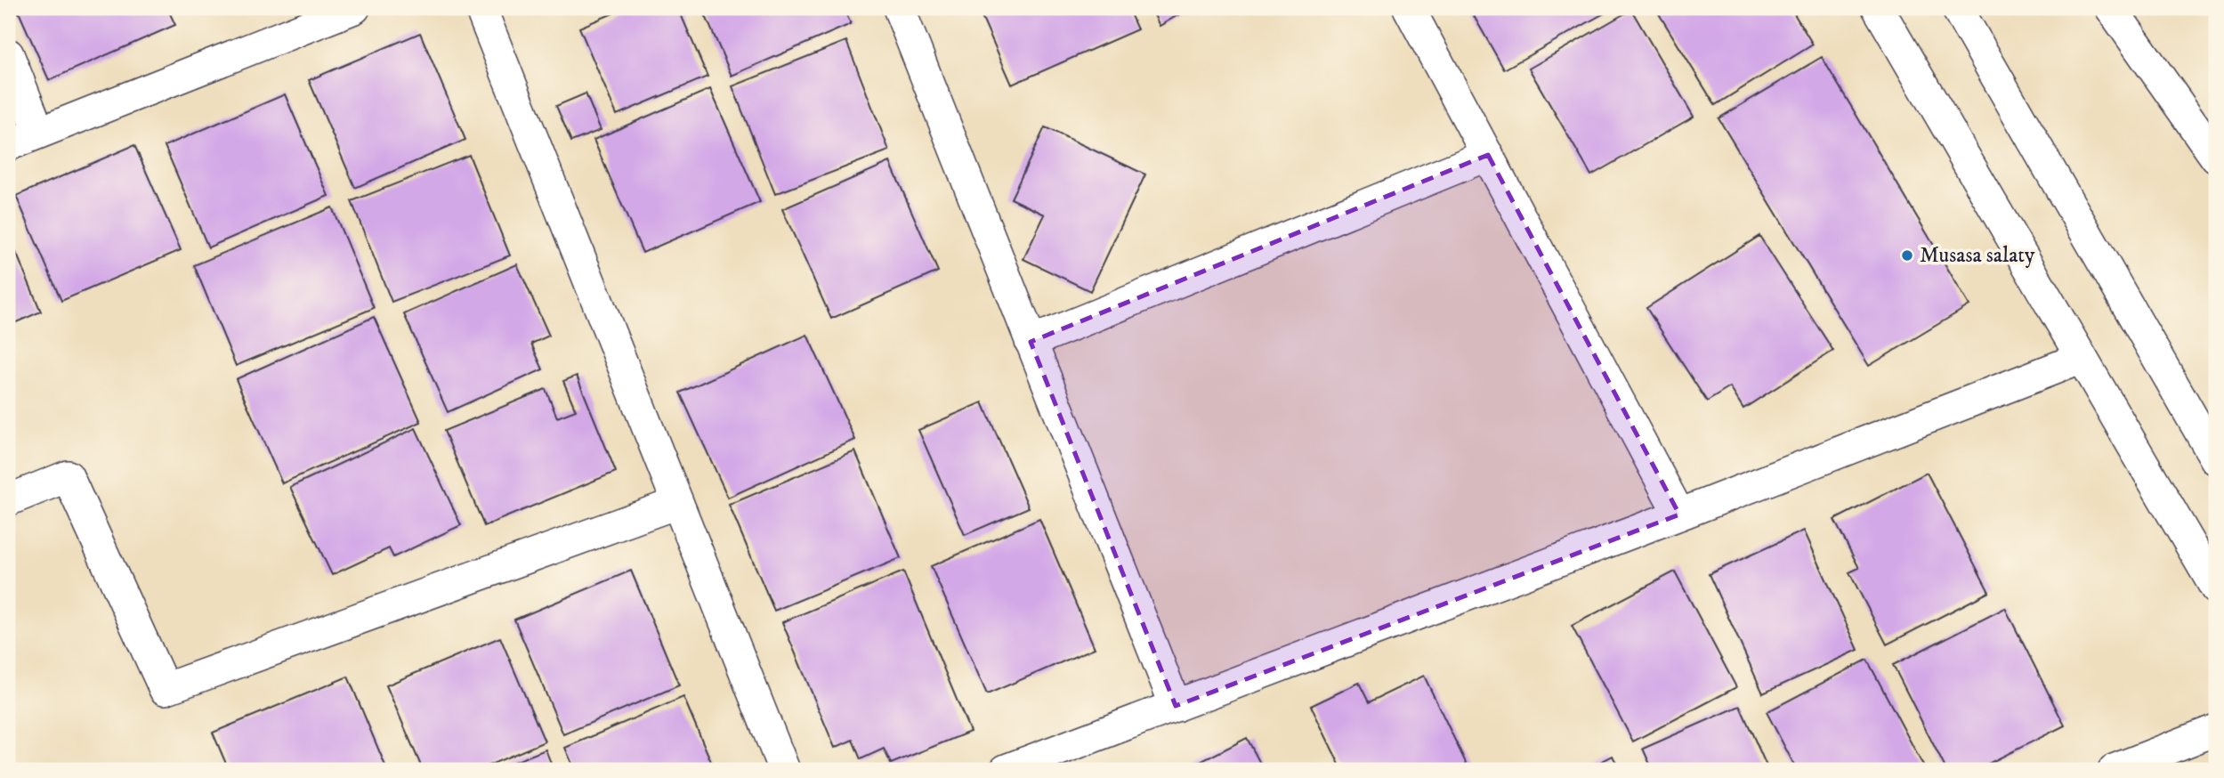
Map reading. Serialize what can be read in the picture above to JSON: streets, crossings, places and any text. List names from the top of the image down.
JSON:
{
  "places": ["Musasa salaty"]
}
